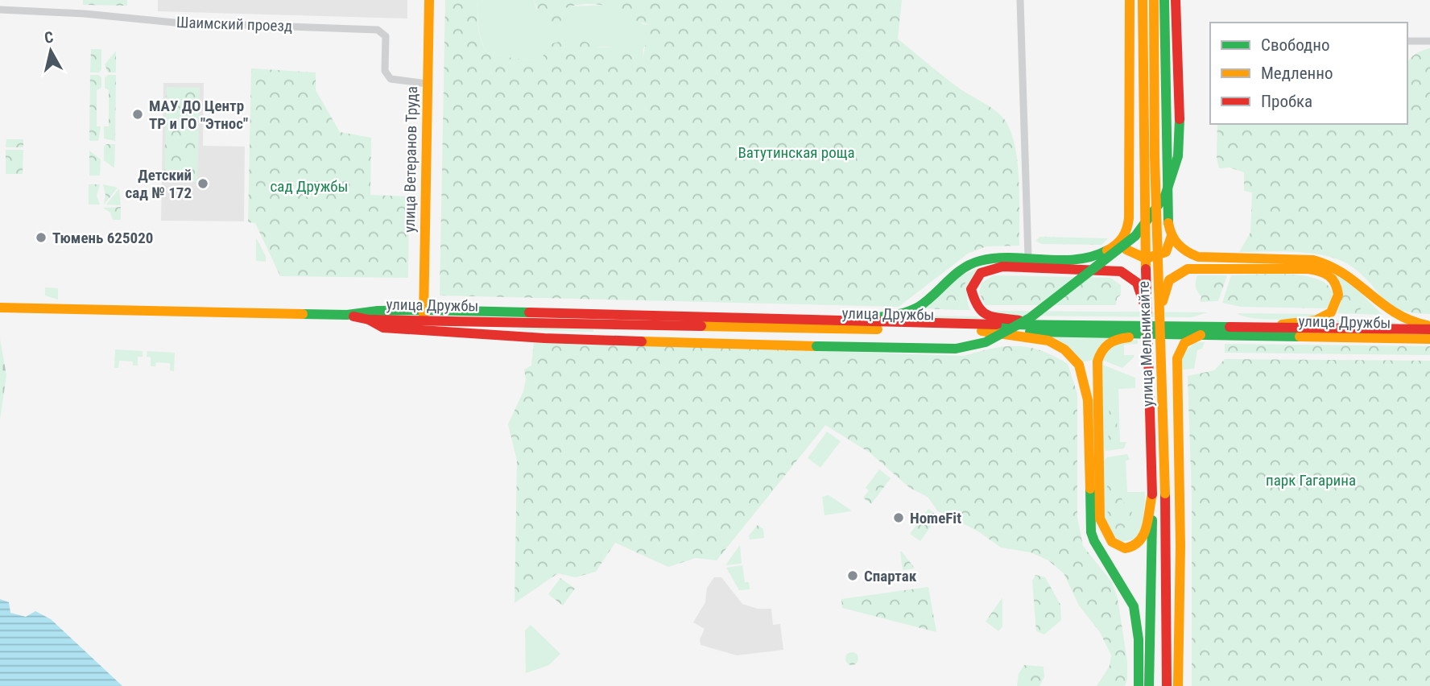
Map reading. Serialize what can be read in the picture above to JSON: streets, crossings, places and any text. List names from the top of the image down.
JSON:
{
  "streets": {
    "main road": ["улица Ветеранов Труда", "улица Дружбы", "улица Мельникайте"],
    "street": ["Шаимский проезд"]
  },
  "crossings": [
    ["Шаимский проезд", "улица Ветеранов Труда"],
    ["улица Ветеранов Труда", "улица Дружбы"]
  ],
  "parks": ["Ватутинская роща", "сад Дружбы", "парк Гагарина"],
  "places": [
    "МАУ ДО Центр ТР и ГО \"Этнос\"",
    "Детский сад № 172",
    "Тюмень 625020",
    "HomeFit",
    "Спартак"
  ],
  "legend": ["Свободно", "Медленно", "Пробка"],
  "north": "top"
}
